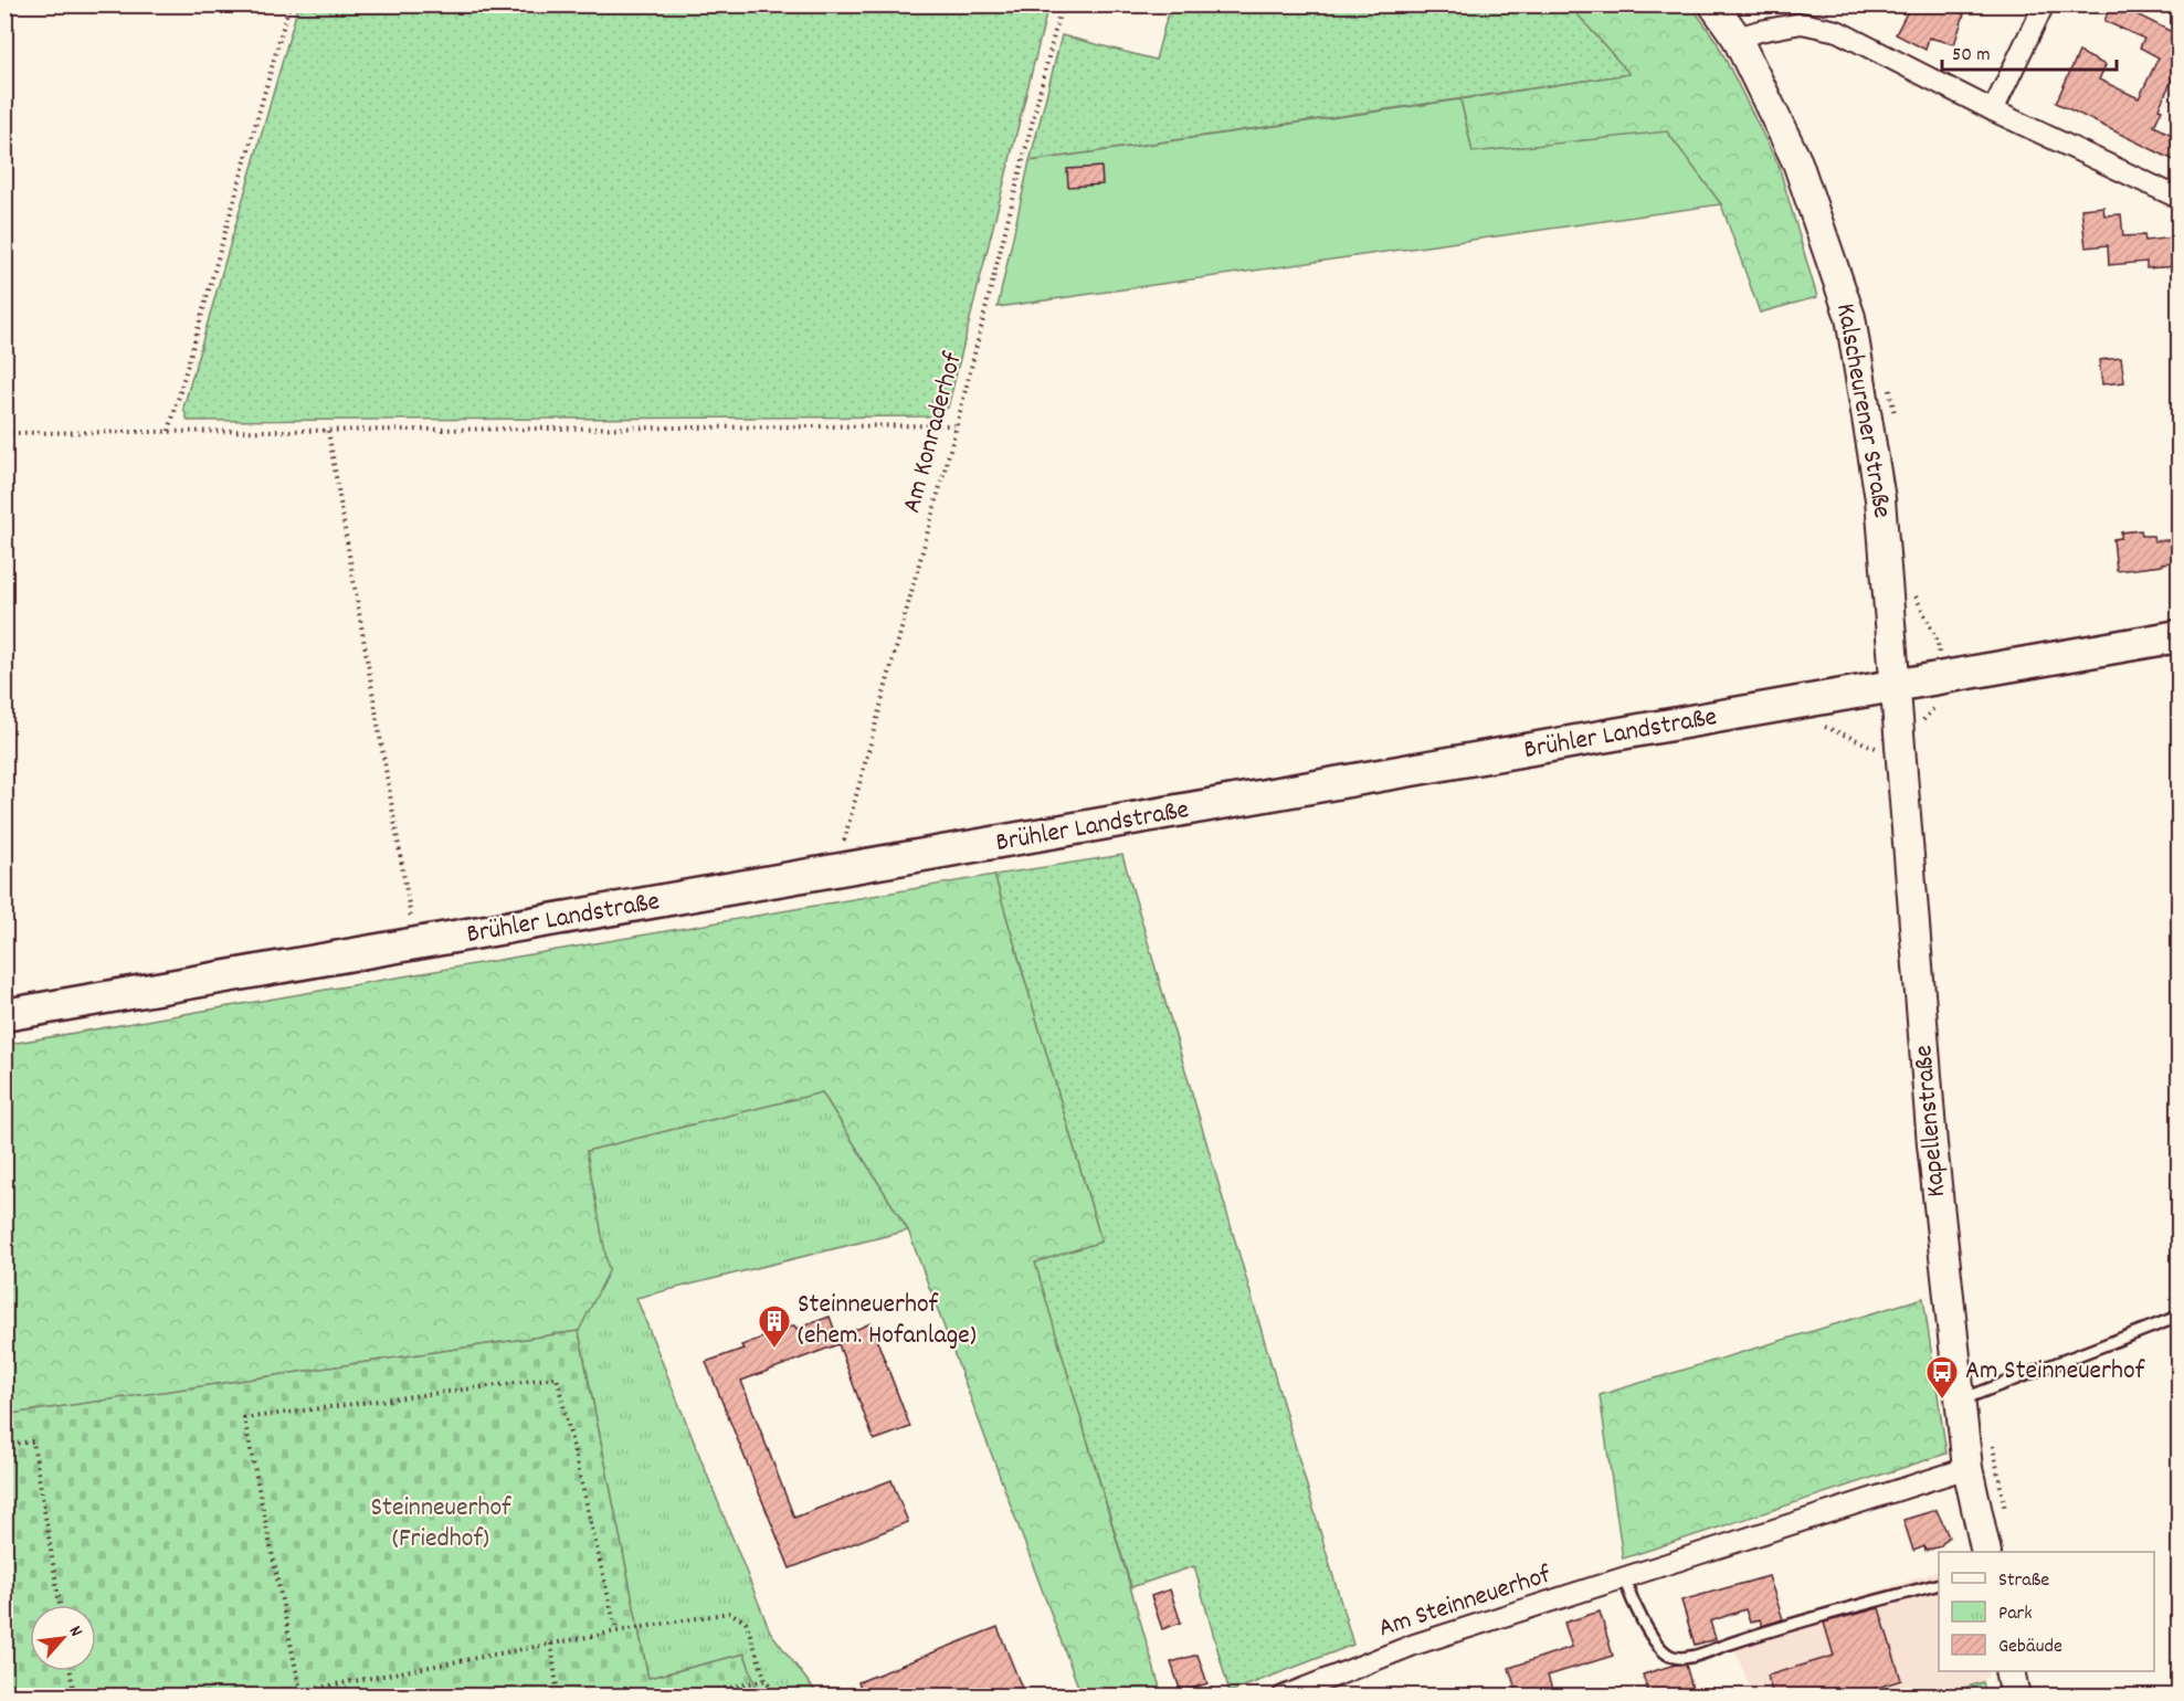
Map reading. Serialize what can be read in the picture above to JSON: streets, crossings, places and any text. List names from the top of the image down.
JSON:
{
  "streets": {
    "main road": ["Kalscheurener Straße", "Brühler Landstraße", "Kapellenstraße"],
    "street": ["Am Steinneuerhof"],
    "path": ["Am Konraderhof"]
  },
  "crossings": [
    ["Kalscheurener Straße", "Brühler Landstraße"],
    ["Kalscheurener Straße", "Kapellenstraße"],
    ["Am Konraderhof", "Brühler Landstraße"],
    ["Brühler Landstraße", "Kapellenstraße"],
    ["Kapellenstraße", "Am Steinneuerhof"]
  ],
  "parks": ["Steinneuerhof (Friedhof)"],
  "places": {
    "building": ["Steinneuerhof (ehem. Hofanlage)"],
    "bus stop": ["Am Steinneuerhof"]
  },
  "legend": ["Straße", "Park", "Gebäude"],
  "scale_bar": "50 m",
  "north": "top right"
}
